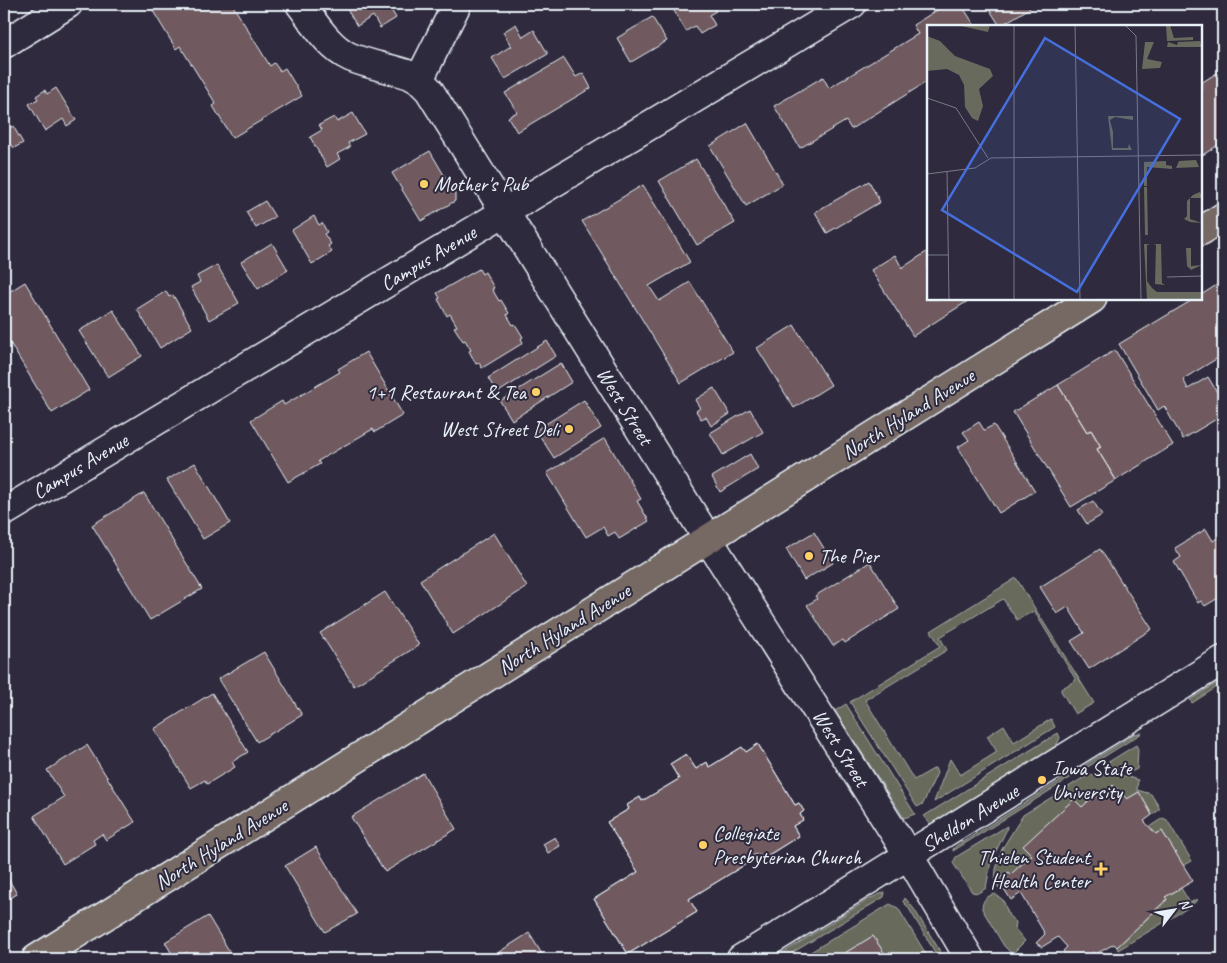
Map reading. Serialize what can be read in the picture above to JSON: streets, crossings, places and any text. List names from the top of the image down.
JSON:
{
  "streets": {
    "main road": ["North Hyland Avenue"],
    "street": ["Campus Avenue", "West Street", "Sheldon Avenue"]
  },
  "crossings": [
    ["Campus Avenue", "West Street"],
    ["West Street", "North Hyland Avenue"],
    ["West Street", "Sheldon Avenue"]
  ],
  "places": {
    "other": [
      "Mother's Pub",
      "1+1 Restaurant & Tea",
      "West Street Deli",
      "The Pier",
      "Iowa State University",
      "Collegiate Presbyterian Church"
    ],
    "health": ["Thielen Student Health Center"]
  },
  "north": "top right"
}
